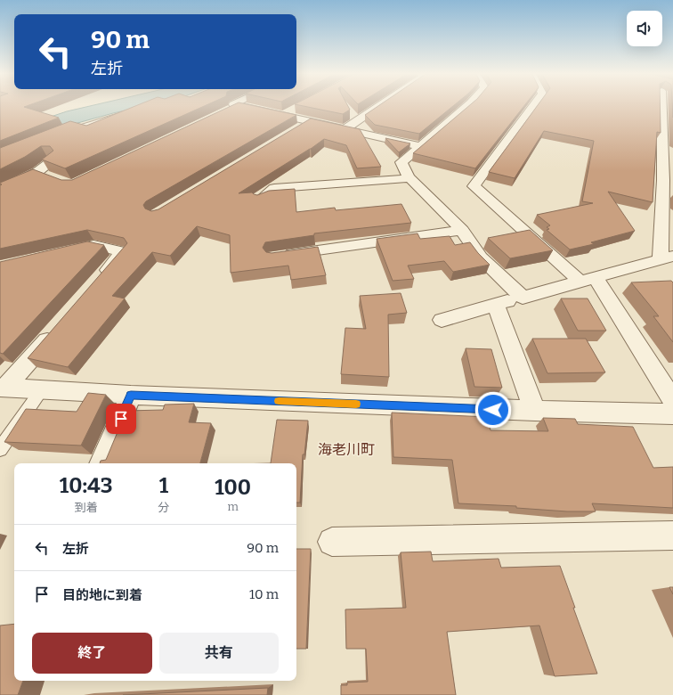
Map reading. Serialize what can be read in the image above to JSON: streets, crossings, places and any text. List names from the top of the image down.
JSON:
{
  "districts": ["海老川町"],
  "page": {
    "turn": ["90 m", "左折"],
    "eta": [
      "10:43",
      "到着",
      "1",
      "分",
      "100",
      "m"
    ],
    "list": [
      {
        "name": "左折",
        "value": "90 m"
      },
      {
        "name": "目的地に到着",
        "value": "10 m"
      }
    ],
    "buttons": ["終了", "共有"]
  }
}
